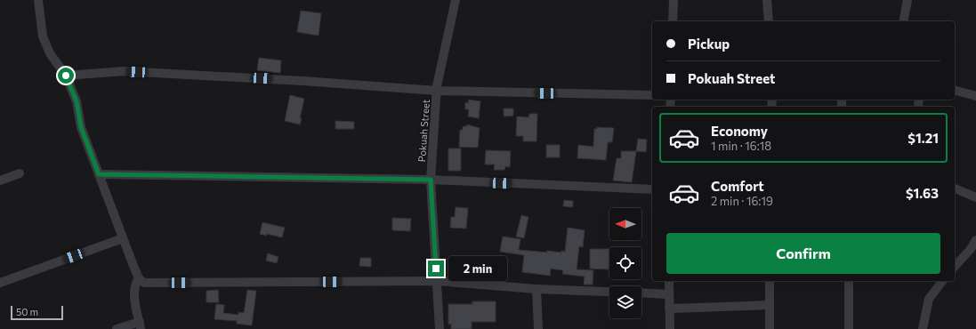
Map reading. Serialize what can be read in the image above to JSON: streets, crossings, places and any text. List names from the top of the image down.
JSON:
{
  "streets": {
    "street": ["Pokuah Street"]
  },
  "scale_bar": "50 m",
  "north": "left",
  "page": {
    "banner": ["Pickup", "Pokuah Street"],
    "list": [
      {
        "name": "Economy",
        "note": "1 min · 16:18",
        "value": "$1.21"
      },
      {
        "name": "Comfort",
        "note": "2 min · 16:19",
        "value": "$1.63"
      }
    ],
    "buttons": "Confirm",
    "bubble": "2 min",
    "scale": "50 m"
  }
}
